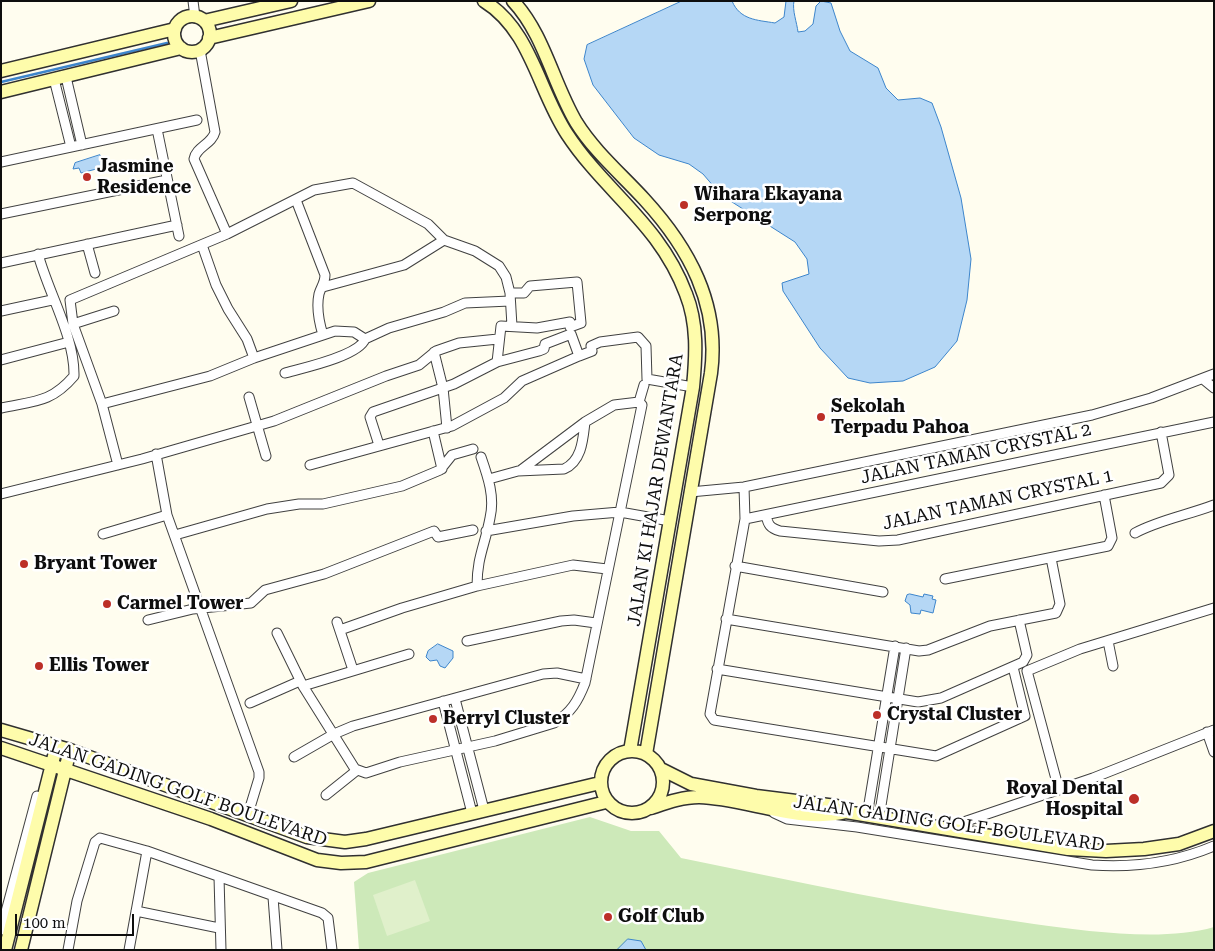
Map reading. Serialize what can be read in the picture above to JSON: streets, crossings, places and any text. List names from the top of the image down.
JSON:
{
  "streets": {
    "street": [
      "JALAN TAMAN CRYSTAL 2",
      "JALAN KI HAJAR DEWANTARA",
      "JALAN TAMAN CRYSTAL 1",
      "JALAN GADING GOLF BOULEVARD"
    ]
  },
  "crossings": [
    ["JALAN TAMAN CRYSTAL 2", "JALAN TAMAN CRYSTAL 1"],
    ["JALAN KI HAJAR DEWANTARA", "JALAN GADING GOLF BOULEVARD"]
  ],
  "places": [
    "Jasmine Residence",
    "Wihara Ekayana Serpong",
    "Sekolah Terpadu Pahoa",
    "Bryant Tower",
    "Carmel Tower",
    "Ellis Tower",
    "Crystal Cluster",
    "Berryl Cluster",
    "Royal Dental Hospital",
    "Golf Club"
  ],
  "scale_bar": "100 m"
}
